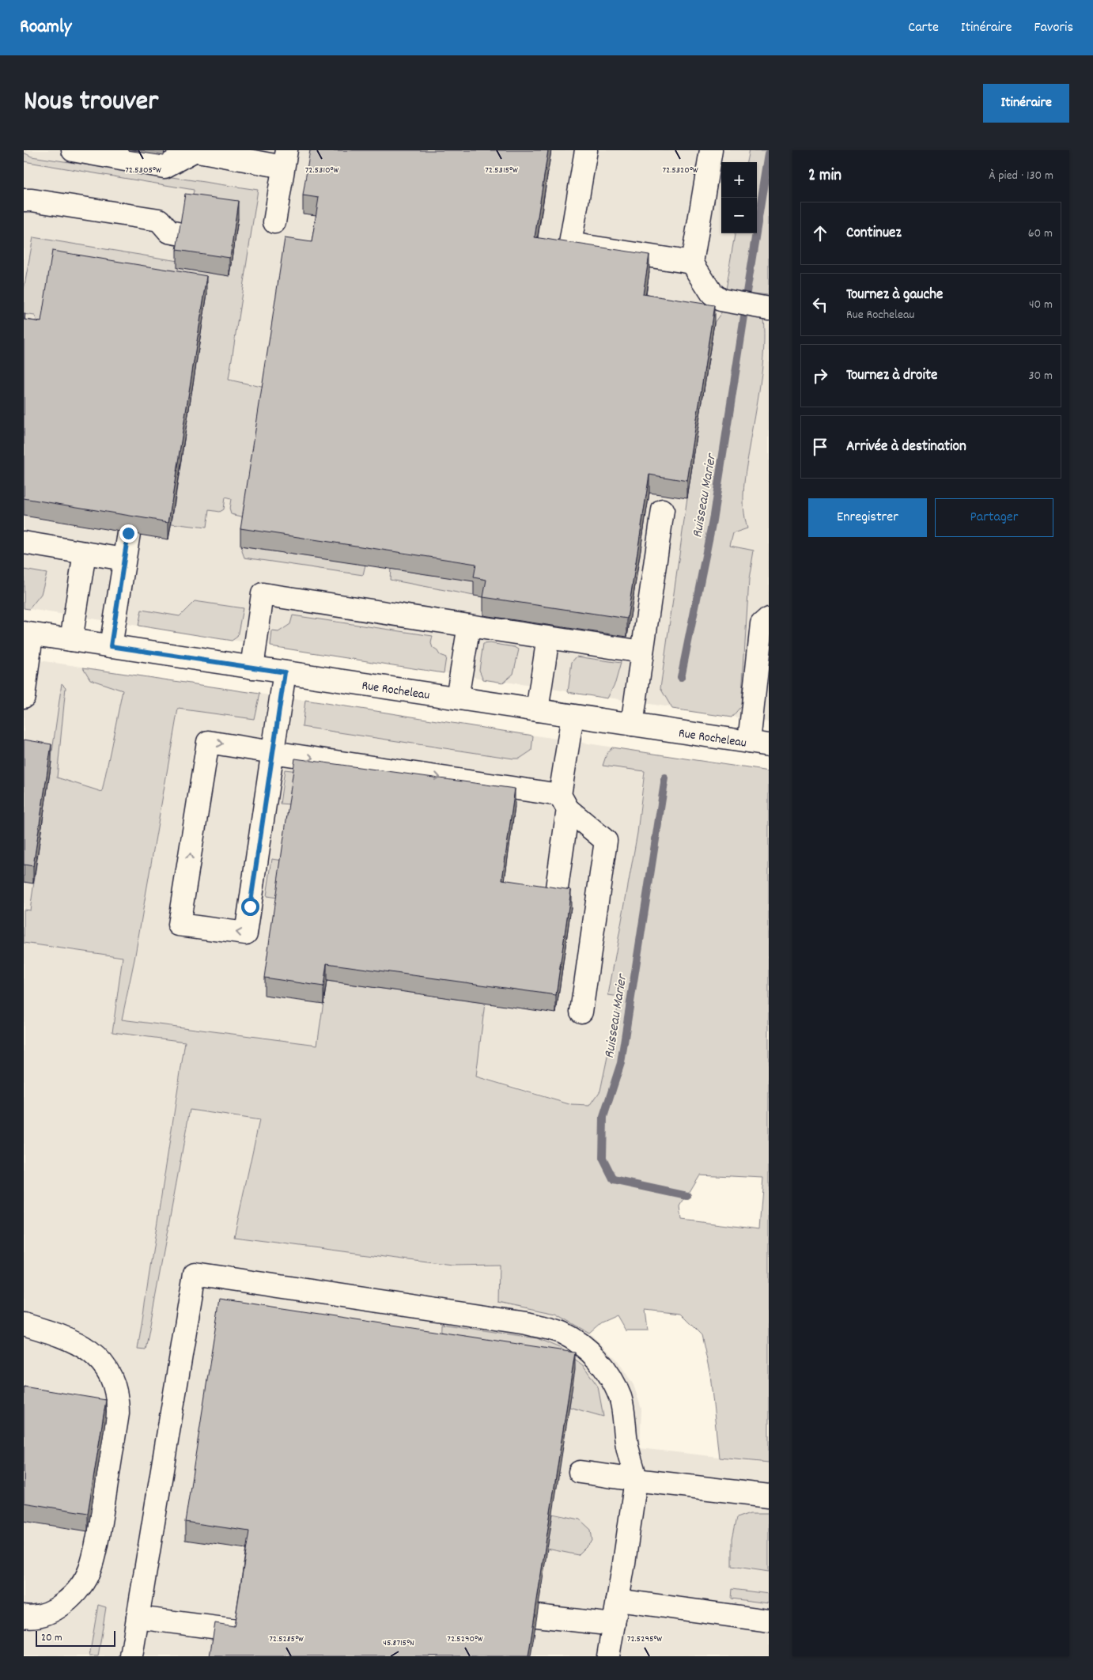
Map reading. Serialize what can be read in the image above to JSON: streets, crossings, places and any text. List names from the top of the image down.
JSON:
{
  "streets": {
    "street": ["Rue Rocheleau"]
  },
  "water": ["Ruisseau Marier"],
  "scale_bar": "20 m",
  "page": {
    "header": "Roamly",
    "nav": ["Carte", "Itinéraire", "Favoris"],
    "title": "Nous trouver",
    "buttons": [
      "Itinéraire",
      ["Enregistrer", "Partager"]
    ],
    "heading": ["2 min", "À pied · 130 m"],
    "map_buttons": ["+", "−"],
    "list": [
      ["Continuez", "60 m"],
      ["Tournez à gauche", "Rue Rocheleau", "40 m"],
      ["Tournez à droite", "30 m"],
      "Arrivée à destination"
    ],
    "scale": "20 m"
  },
  "coordinates": [
    "72.5305°W",
    "72.5310°W",
    "72.5315°W",
    "72.5320°W",
    "72.5285°W",
    "72.5290°W",
    "72.5295°W",
    "45.8715°N"
  ]
}
